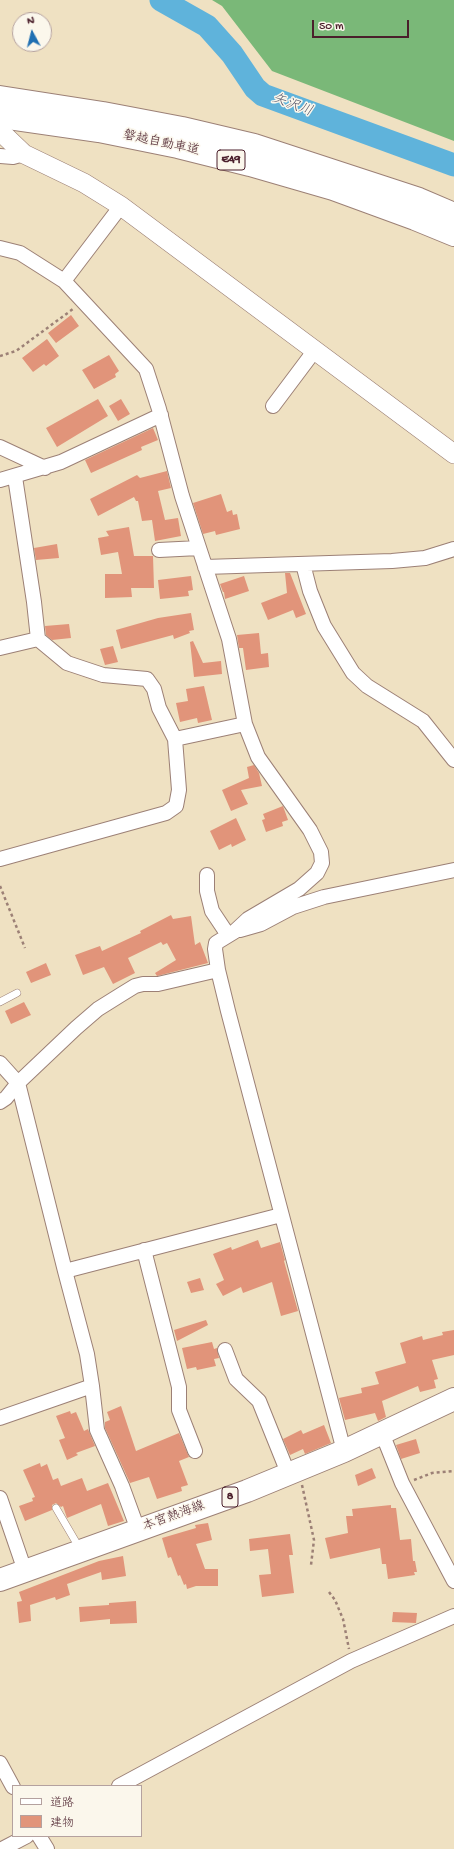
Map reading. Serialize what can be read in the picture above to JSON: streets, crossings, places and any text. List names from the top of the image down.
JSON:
{
  "streets": {
    "main road": [
      "磐越自動車道",
      "E49",
      "8",
      "本宮熱海線"
    ]
  },
  "water": ["矢沢川"],
  "legend": ["道路", "建物"],
  "scale_bar": "50 m",
  "north": "top"
}
